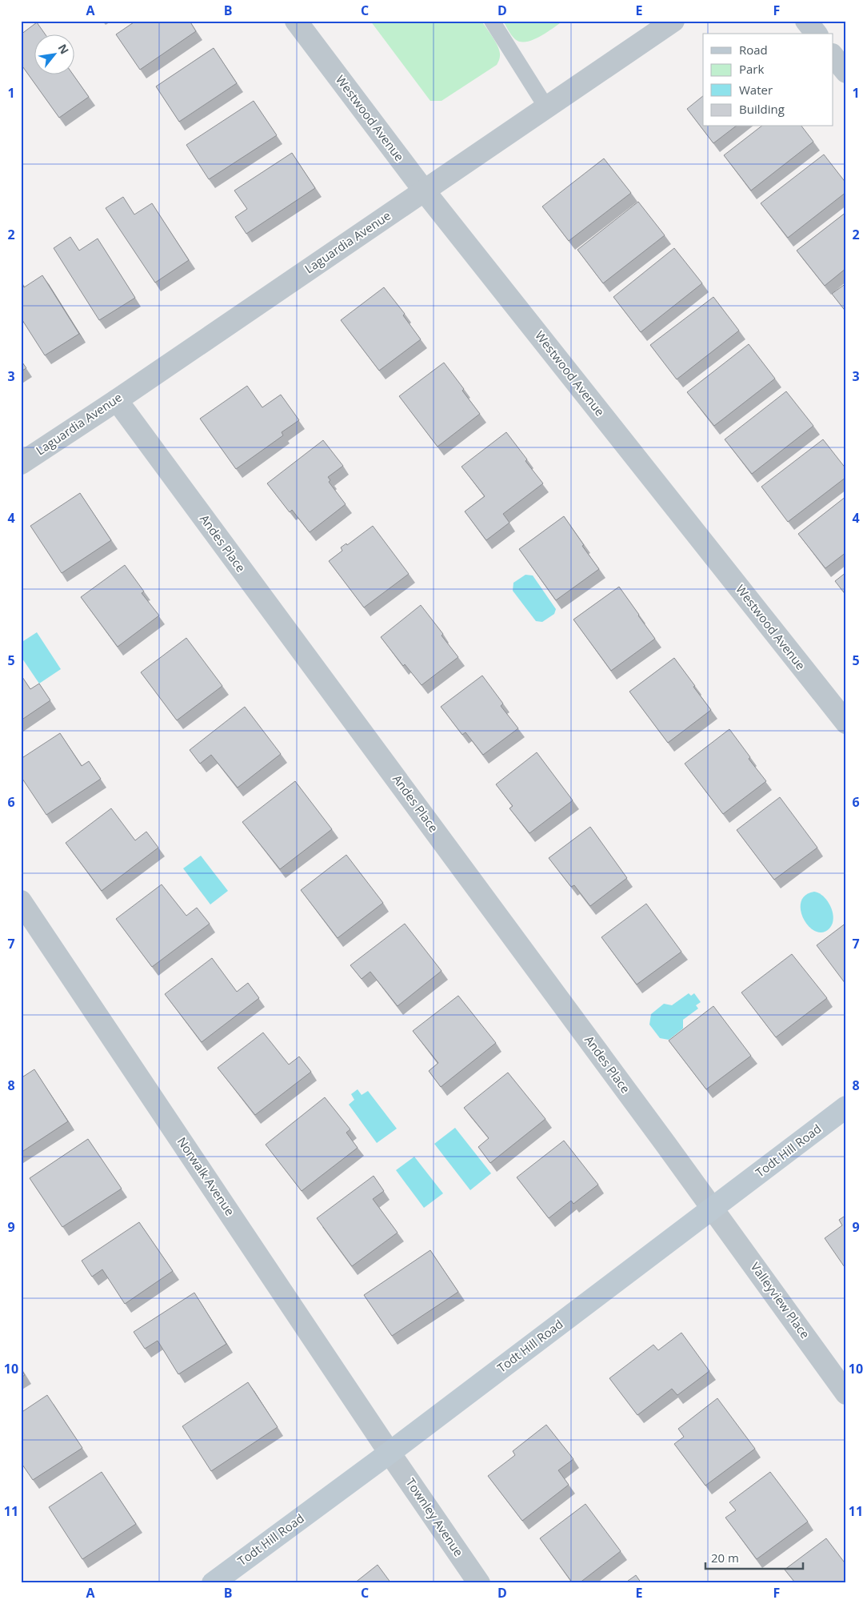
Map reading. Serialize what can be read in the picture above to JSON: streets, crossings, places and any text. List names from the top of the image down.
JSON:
{
  "streets": {
    "street": [
      "Westwood Avenue",
      "Laguardia Avenue",
      "Andes Place",
      "Todt Hill Road",
      "Norwalk Avenue",
      "Valleyview Place",
      "Townley Avenue"
    ]
  },
  "crossings": [
    ["Westwood Avenue", "Laguardia Avenue"],
    ["Laguardia Avenue", "Andes Place"],
    ["Andes Place", "Todt Hill Road"],
    ["Andes Place", "Valleyview Place"],
    ["Todt Hill Road", "Norwalk Avenue"],
    ["Todt Hill Road", "Valleyview Place"],
    ["Todt Hill Road", "Townley Avenue"],
    ["Norwalk Avenue", "Townley Avenue"]
  ],
  "legend": [
    "Road",
    "Park",
    "Water",
    "Building"
  ],
  "scale_bar": "20 m",
  "north": "top right",
  "grid": {
    "columns": [
      "A",
      "B",
      "C",
      "D",
      "E",
      "F"
    ],
    "rows": [
      "1",
      "2",
      "3",
      "4",
      "5",
      "6",
      "7",
      "8",
      "9",
      "10",
      "11"
    ]
  }
}
